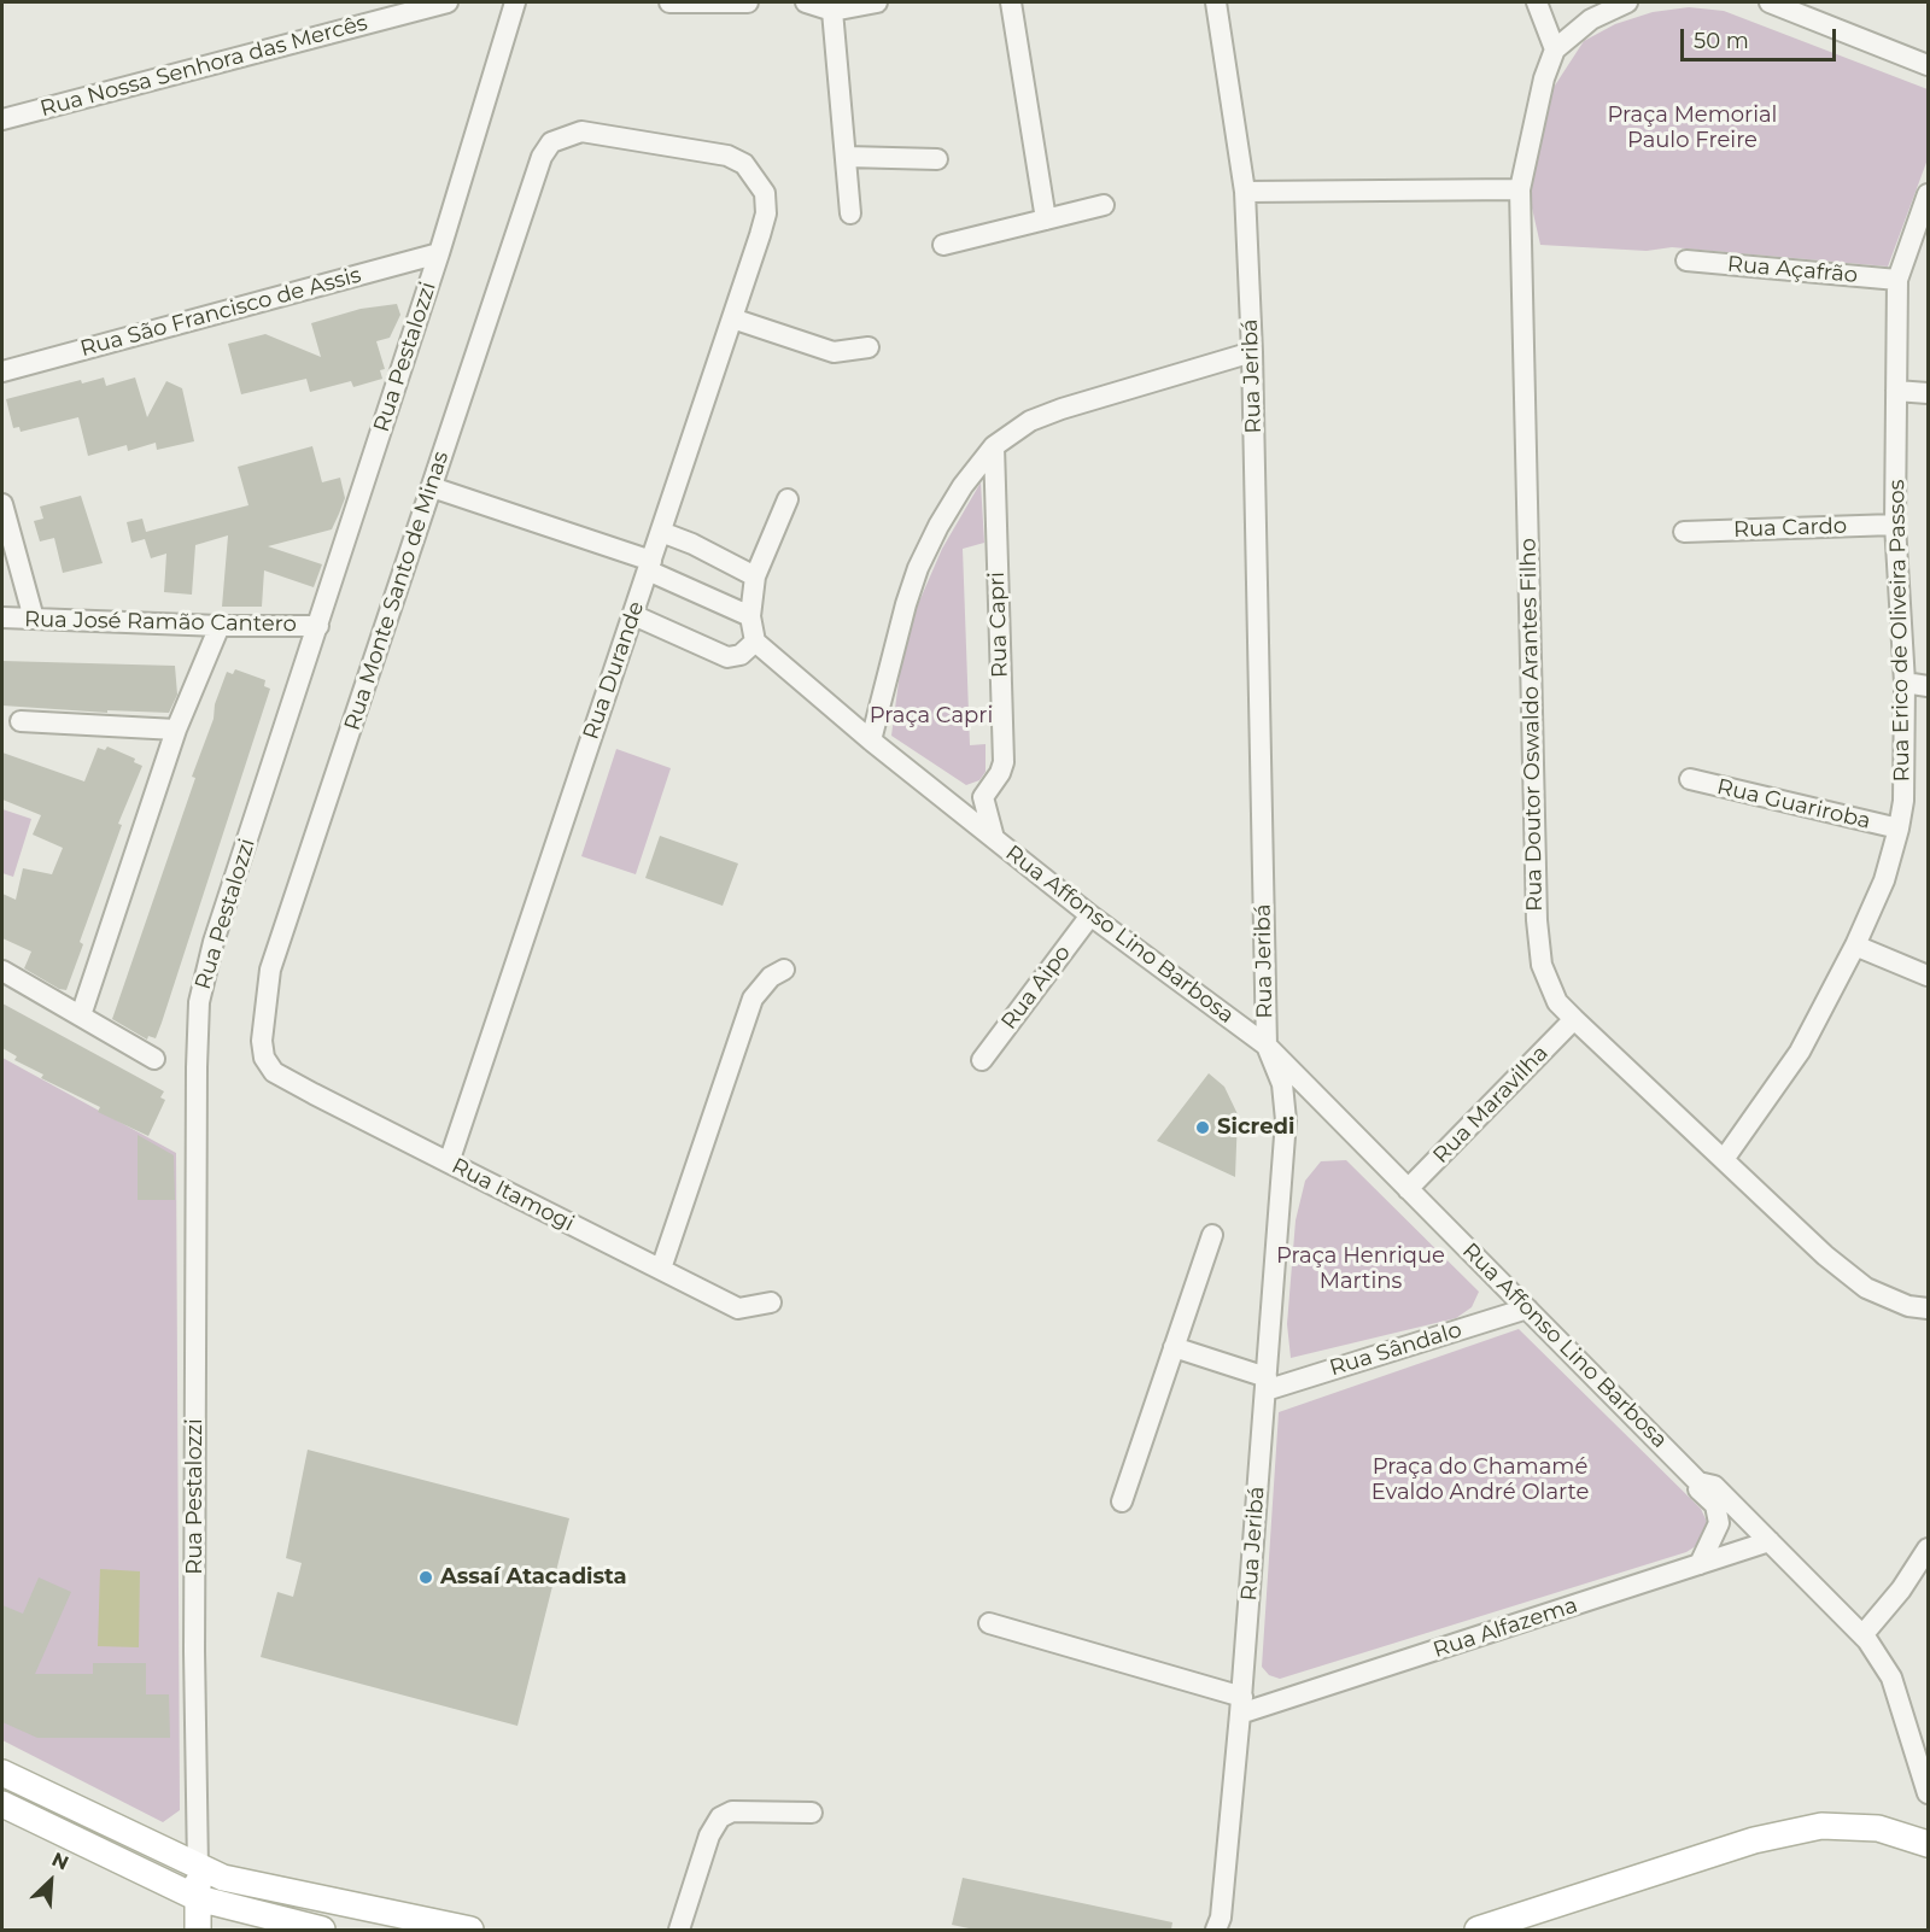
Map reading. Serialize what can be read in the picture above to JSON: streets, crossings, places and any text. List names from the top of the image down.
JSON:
{
  "streets": {
    "street": [
      "Rua Nossa Senhora das Mercês",
      "Rua Açafrão",
      "Rua São Francisco de Assis",
      "Rua Pestalozzi",
      "Rua Jeribá",
      "Rua Cardo",
      "Rua Monte Santo de Minas",
      "Rua José Ramão Cantero",
      "Rua Capri",
      "Rua Erico de Oliveira Passos",
      "Rua Durande",
      "Rua Doutor Oswaldo Arantes Filho",
      "Rua Guariroba",
      "Rua Affonso Lino Barbosa",
      "Rua Aipo",
      "Rua Maravilha",
      "Rua Itamogi",
      "Rua Sândalo",
      "Rua Alfazema"
    ]
  },
  "crossings": [
    ["Rua Açafrão", "Rua Erico de Oliveira Passos"],
    ["Rua São Francisco de Assis", "Rua Pestalozzi"],
    ["Rua Pestalozzi", "Rua José Ramão Cantero"],
    ["Rua Jeribá", "Rua Affonso Lino Barbosa"],
    ["Rua Jeribá", "Rua Sândalo"],
    ["Rua Jeribá", "Rua Alfazema"],
    ["Rua Cardo", "Rua Erico de Oliveira Passos"],
    ["Rua Monte Santo de Minas", "Rua Durande"],
    ["Rua Monte Santo de Minas", "Rua Itamogi"],
    ["Rua Capri", "Rua Affonso Lino Barbosa"],
    ["Rua Erico de Oliveira Passos", "Rua Doutor Oswaldo Arantes Filho"],
    ["Rua Erico de Oliveira Passos", "Rua Guariroba"],
    ["Rua Durande", "Rua Itamogi"],
    ["Rua Doutor Oswaldo Arantes Filho", "Rua Maravilha"],
    ["Rua Affonso Lino Barbosa", "Rua Aipo"],
    ["Rua Affonso Lino Barbosa", "Rua Maravilha"],
    ["Rua Affonso Lino Barbosa", "Rua Sândalo"],
    ["Rua Affonso Lino Barbosa", "Rua Alfazema"]
  ],
  "parks": [
    "Praça Memorial Paulo Freire",
    "Praça Capri",
    "Praça Henrique Martins",
    "Praça do Chamamé Evaldo André Olarte"
  ],
  "places": ["Sicredi", "Assaí Atacadista"],
  "scale_bar": "50 m",
  "north": "top right"
}
